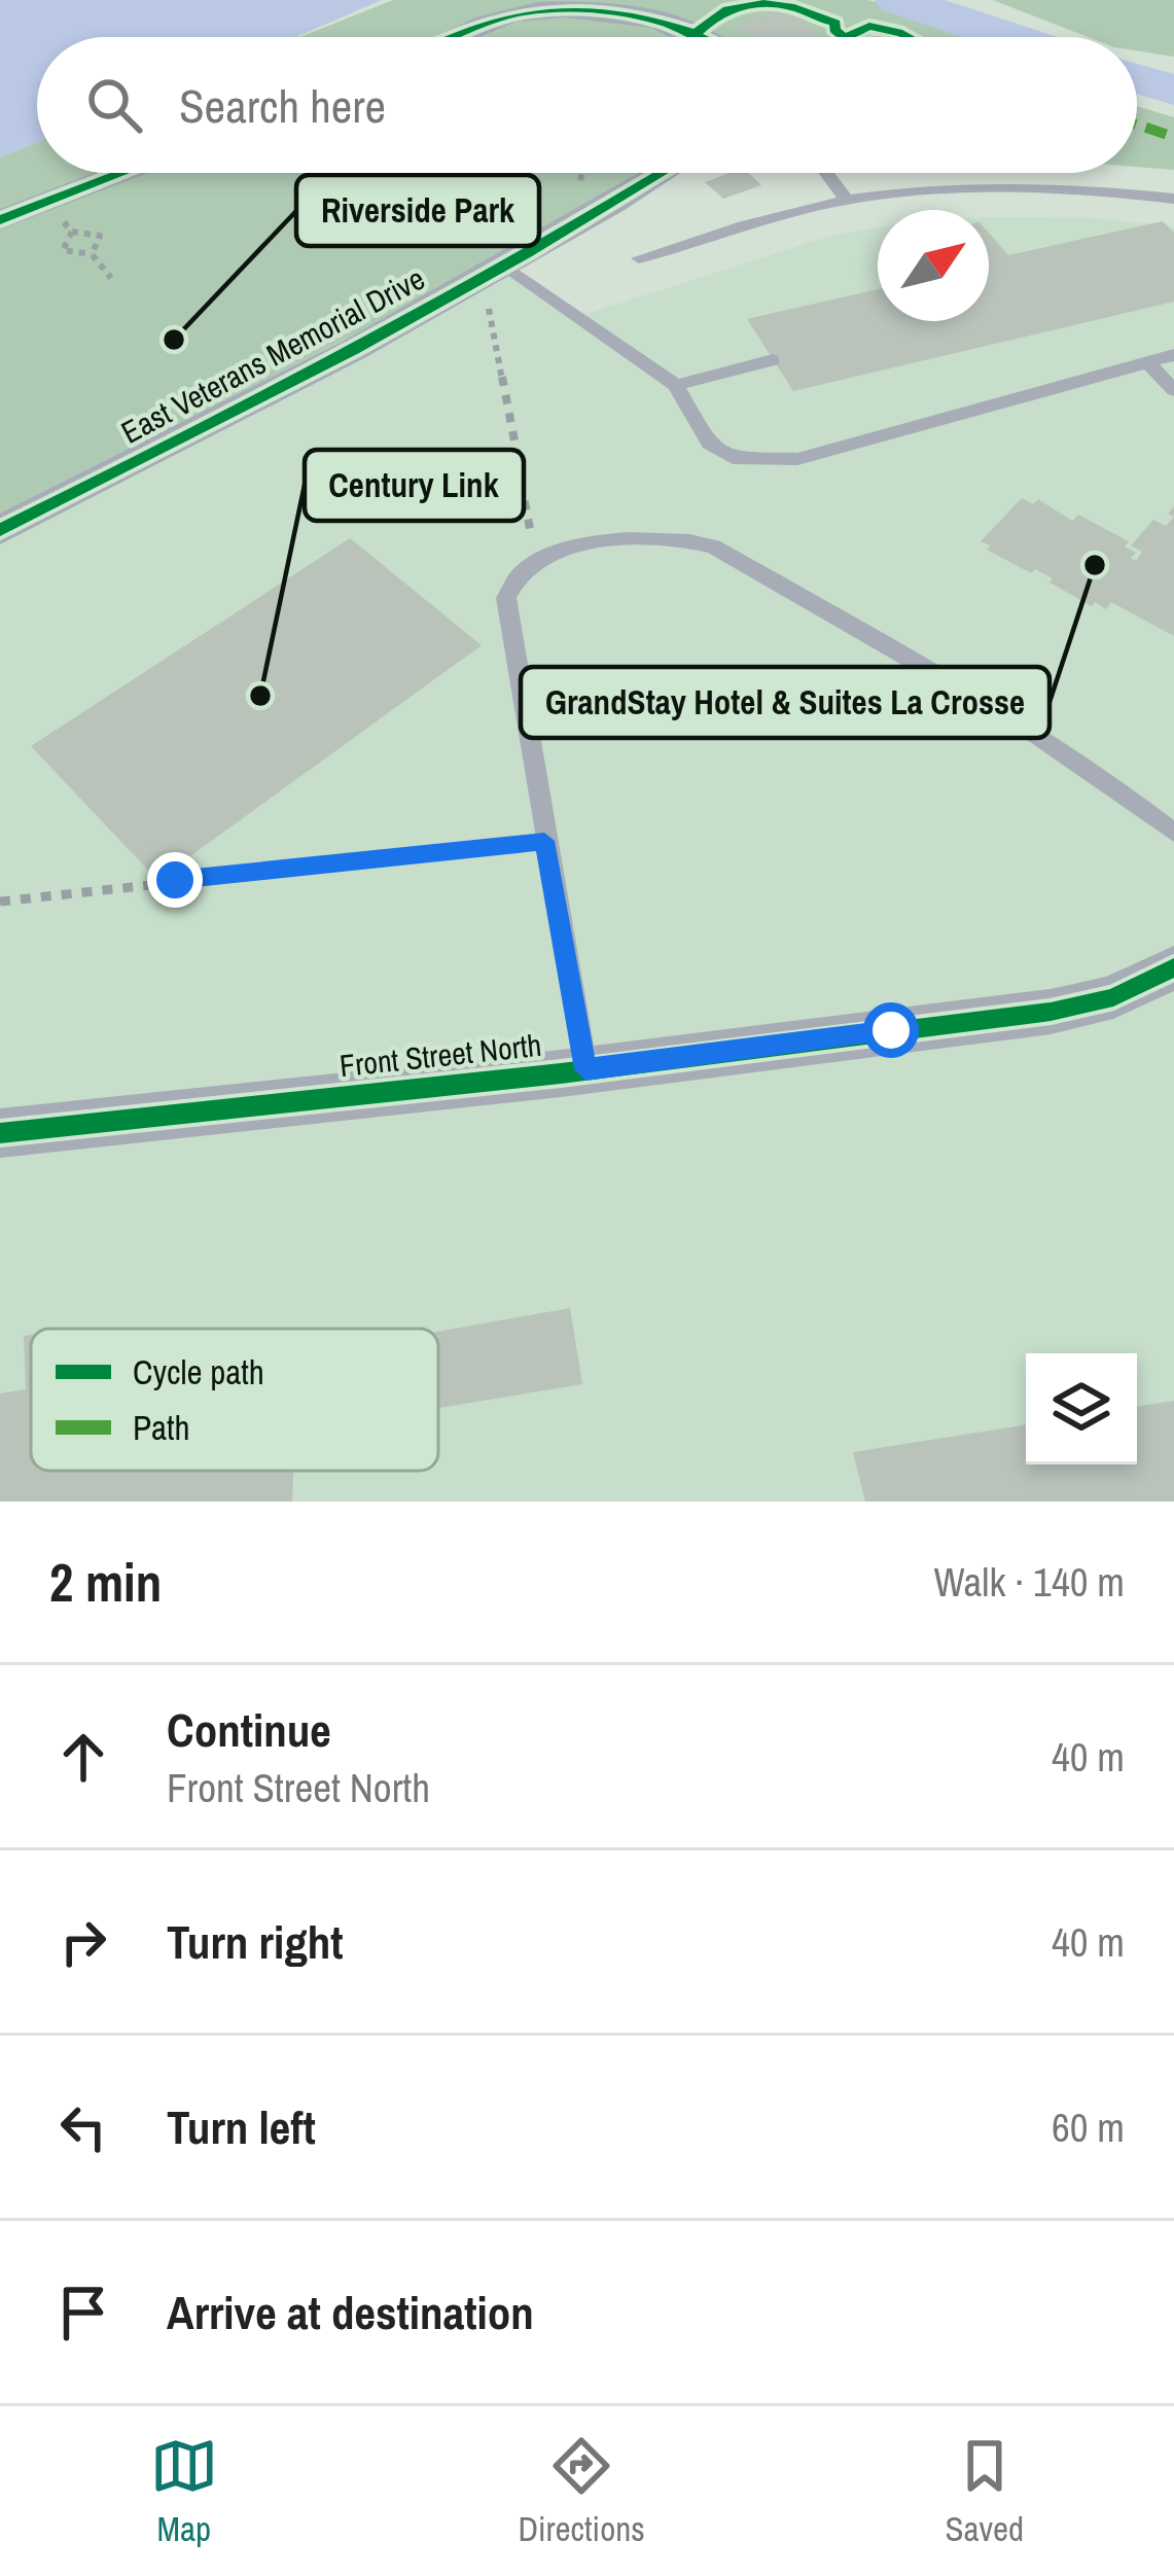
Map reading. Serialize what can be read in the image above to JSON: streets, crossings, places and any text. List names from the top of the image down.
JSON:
{
  "streets": {
    "street": ["East Veterans Memorial Drive", "Front Street North"]
  },
  "places": ["Riverside Park", "GrandStay Hotel & Suites La Crosse", "Century Link"],
  "legend": ["Cycle path", "Path"],
  "north": "top right",
  "page": {
    "search": "Search here",
    "heading": ["2 min", "Walk · 140 m"],
    "list": [
      ["Continue", "Front Street North", "40 m"],
      ["Turn right", "40 m"],
      ["Turn left", "60 m"],
      "Arrive at destination"
    ],
    "nav": ["Map", "Directions", "Saved"]
  }
}
